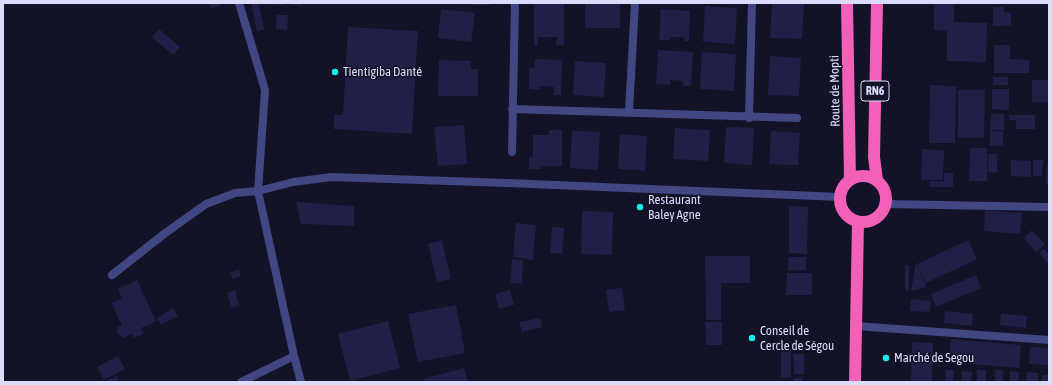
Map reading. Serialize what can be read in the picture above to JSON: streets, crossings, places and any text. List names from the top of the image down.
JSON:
{
  "streets": {
    "highway": ["Route de Mopti", "RN6"]
  },
  "crossings": [
    ["Route de Mopti", "RN6"]
  ],
  "places": [
    "Tientigiba Danté",
    "Restaurant Baley Agne",
    "Conseil de Cercle de Ségou",
    "Marché de Segou"
  ]
}
